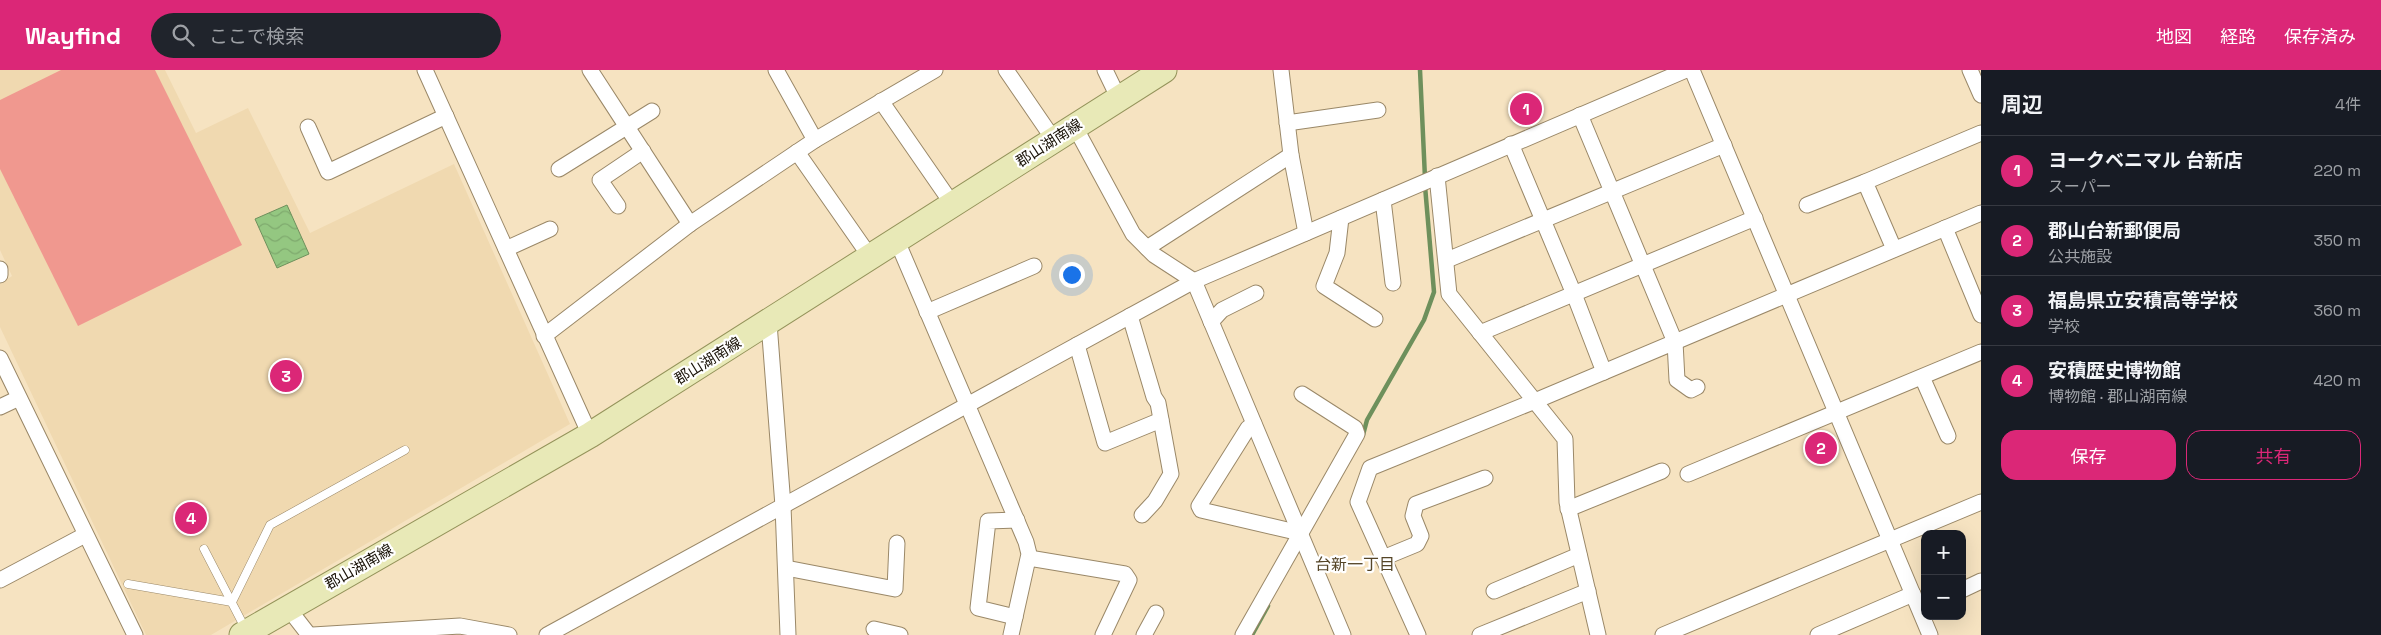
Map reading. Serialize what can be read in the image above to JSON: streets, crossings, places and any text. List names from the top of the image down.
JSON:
{
  "streets": {
    "main road": ["郡山湖南線"]
  },
  "districts": ["台新一丁目"],
  "page": {
    "header": "Wayfind",
    "search": "ここで検索",
    "nav": ["地図", "経路", "保存済み"],
    "heading": ["周辺", "4件"],
    "pins": [
      "1",
      "3",
      "2",
      "4"
    ],
    "list": [
      {
        "mark": "1",
        "name": "ヨークベニマル 台新店",
        "note": "スーパー",
        "value": "220 m"
      },
      {
        "mark": "2",
        "name": "郡山台新郵便局",
        "note": "公共施設",
        "value": "350 m"
      },
      {
        "mark": "3",
        "name": "福島県立安積高等学校",
        "note": "学校",
        "value": "360 m"
      },
      {
        "mark": "4",
        "name": "安積歴史博物館",
        "note": "博物館 · 郡山湖南線",
        "value": "420 m"
      }
    ],
    "buttons": ["保存", "共有"],
    "map_buttons": ["+", "−"]
  }
}
